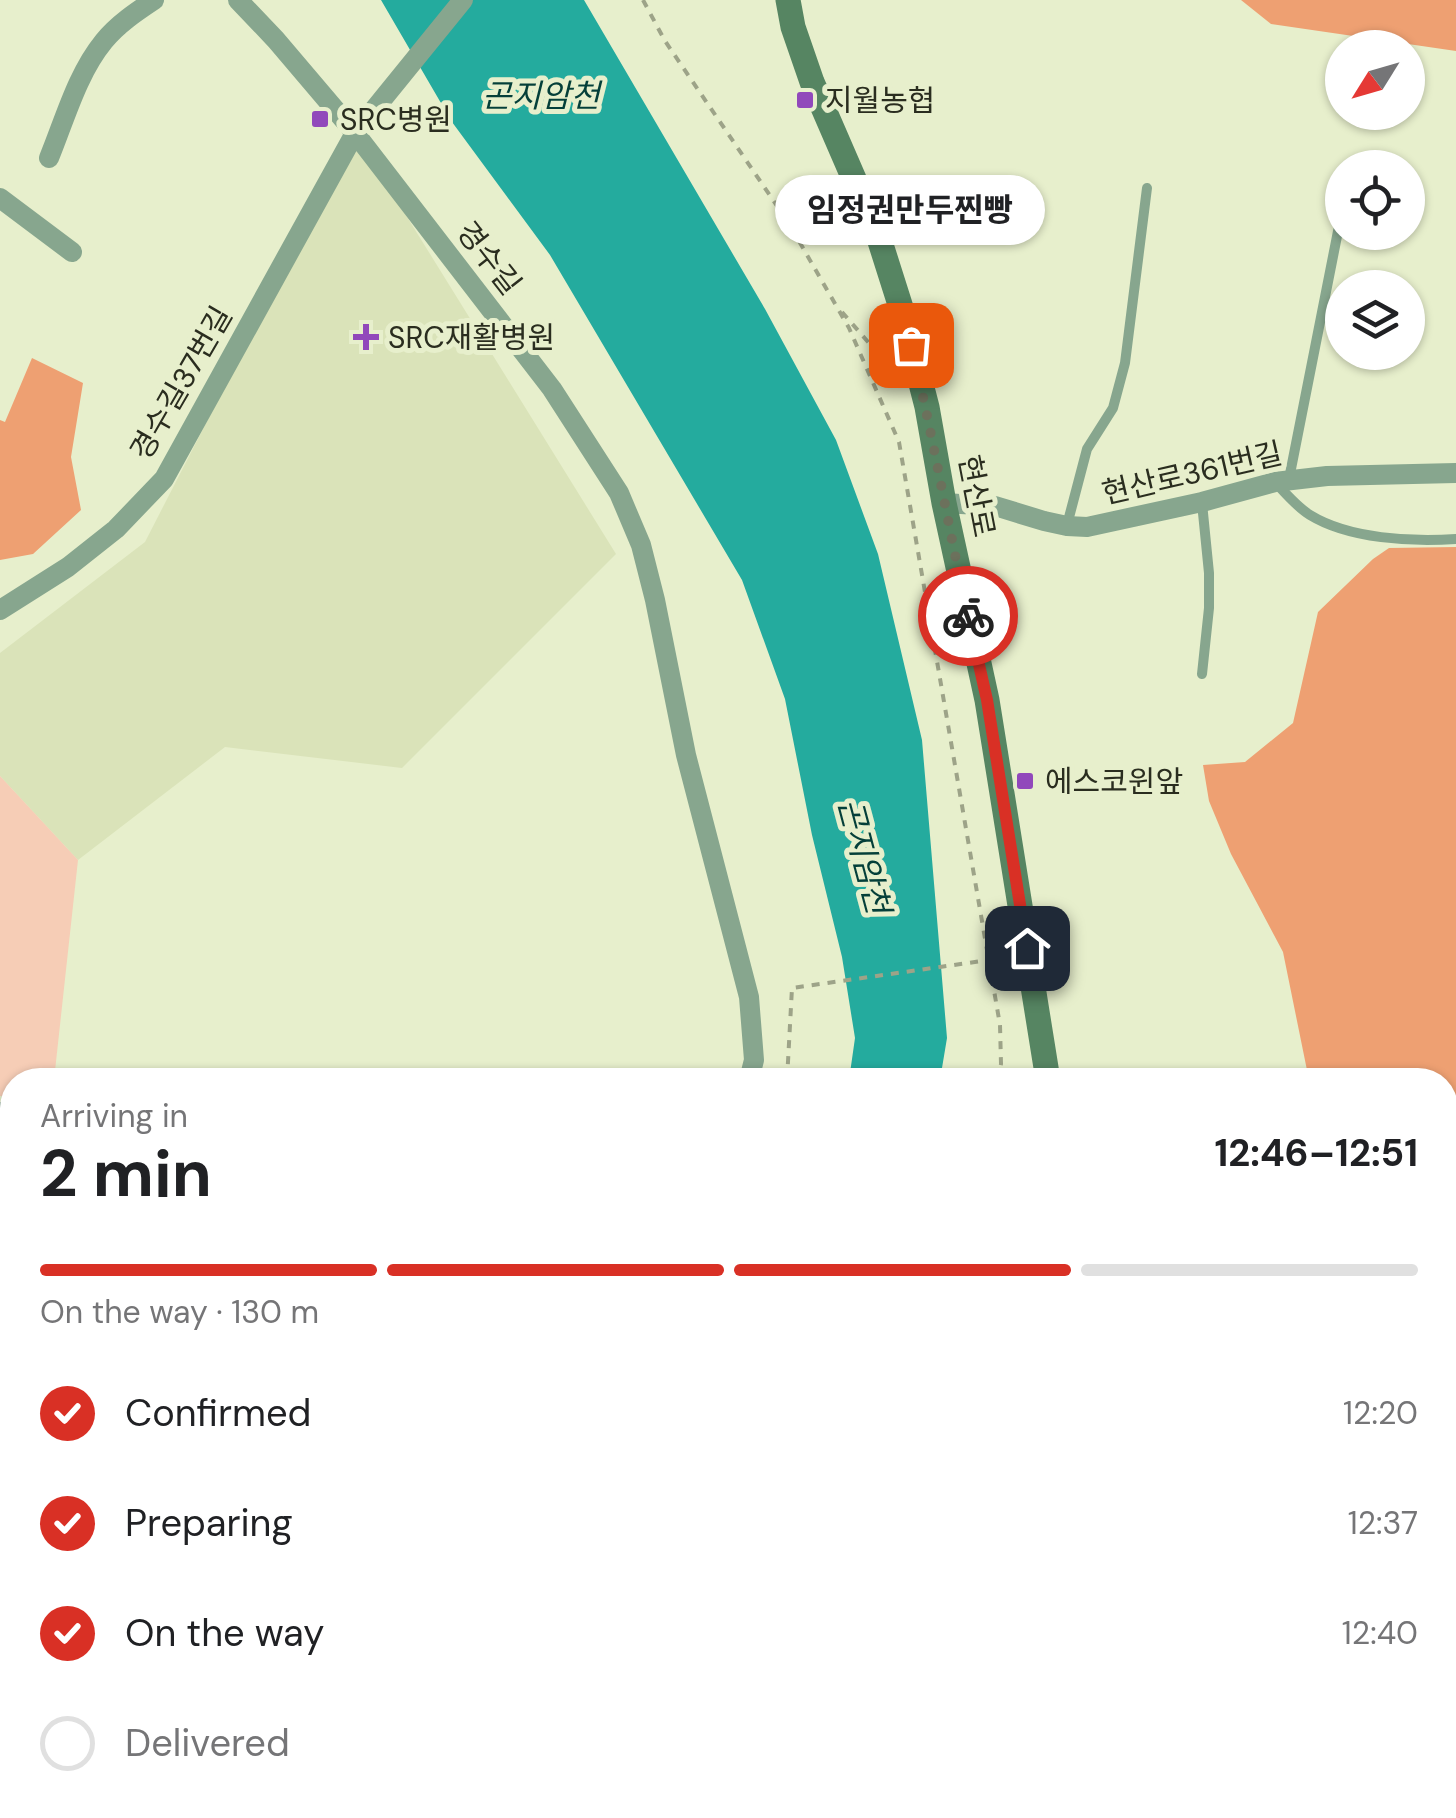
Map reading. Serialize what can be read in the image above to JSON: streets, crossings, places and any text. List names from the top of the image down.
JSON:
{
  "streets": {
    "street": [
      "경수길",
      "경수길37번길",
      "현산로361번길",
      "현산로"
    ]
  },
  "crossings": [
    ["경수길", "경수길37번길"],
    ["현산로361번길", "현산로"]
  ],
  "water": ["곤지암천"],
  "places": {
    "transit": ["지월농협", "SRC병원", "에스코윈앞"],
    "health": ["SRC재활병원"],
    "other": ["임정권만두찐빵"]
  },
  "north": "bottom left",
  "page": {
    "bubble": "임정권만두찐빵",
    "heading": ["2 min", "Arriving in", "12:46–12:51"],
    "bar": "On the way · 130 m",
    "list": [
      ["Confirmed", "12:20"],
      ["Preparing", "12:37"],
      ["On the way", "12:40"],
      "Delivered"
    ]
  }
}
